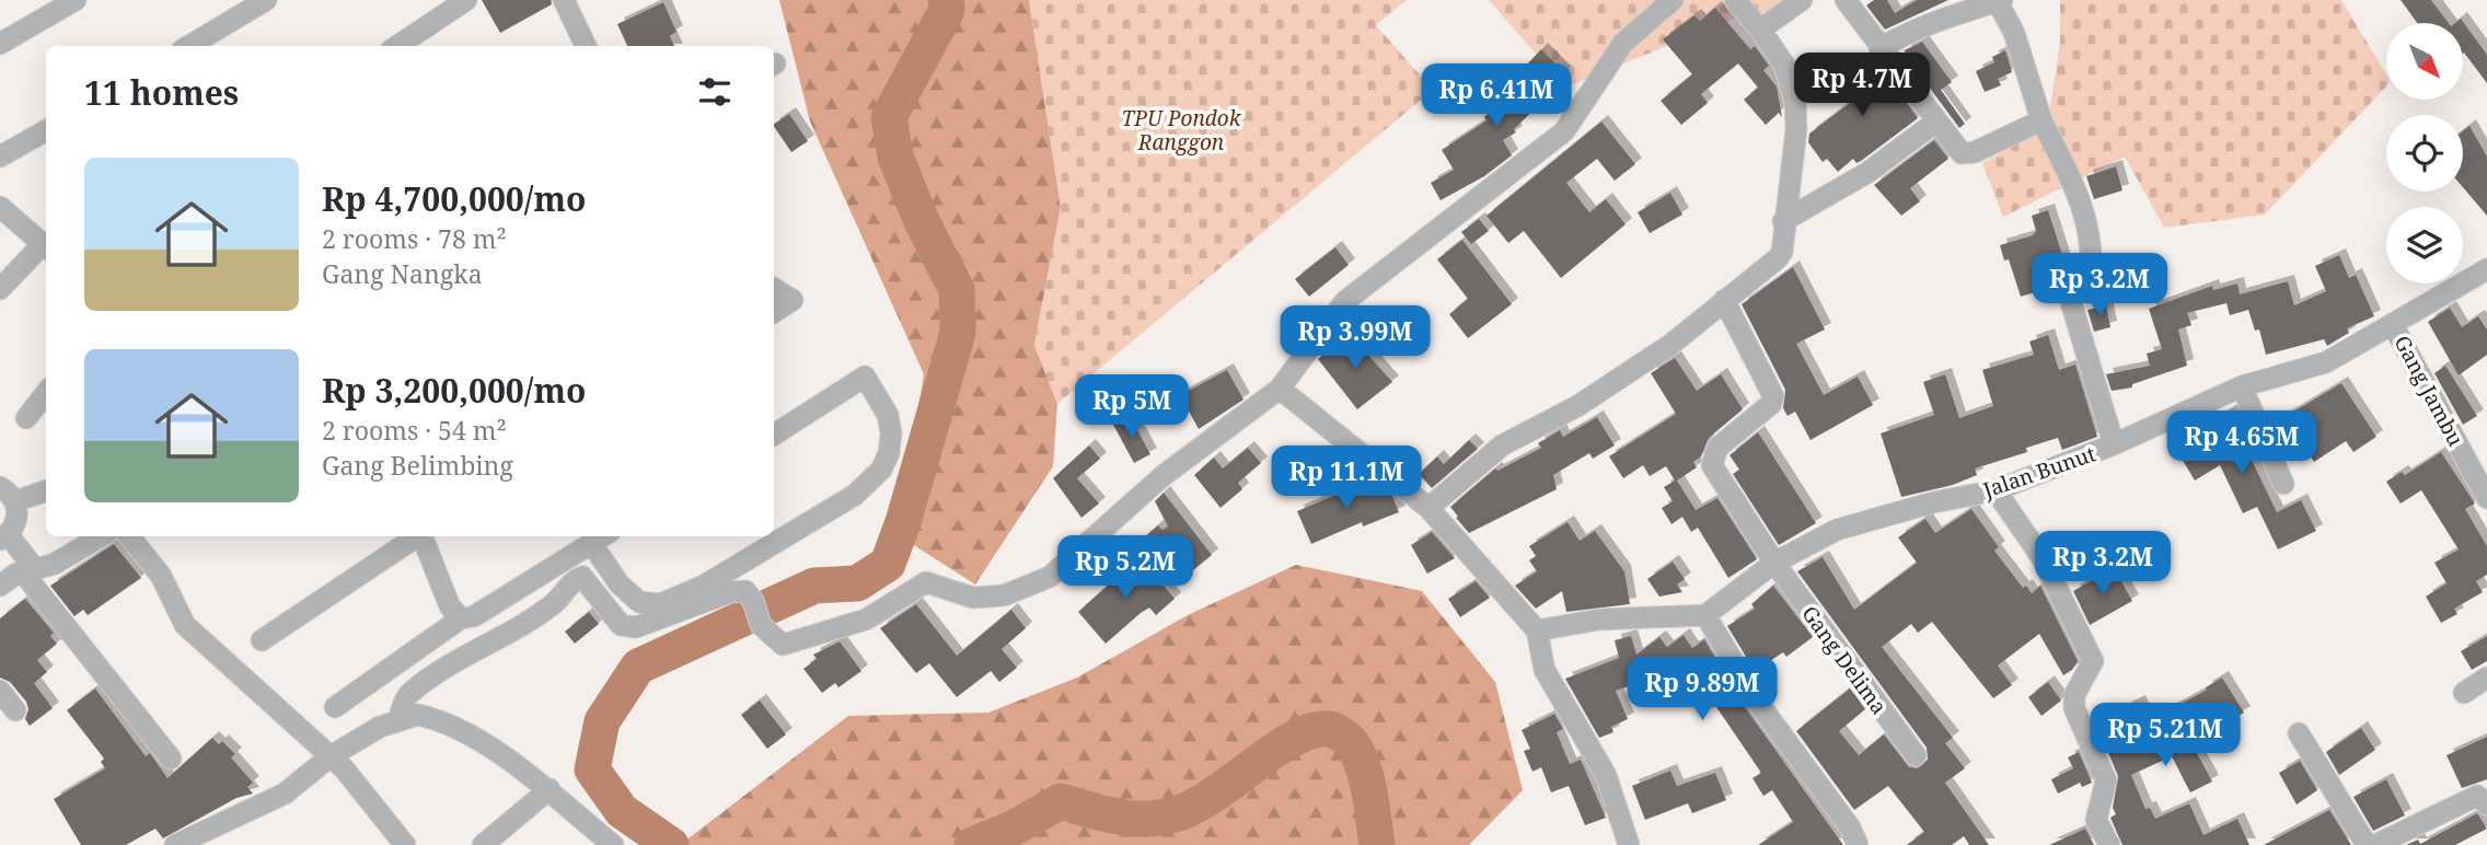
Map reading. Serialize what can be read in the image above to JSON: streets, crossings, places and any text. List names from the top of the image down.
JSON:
{
  "streets": {
    "street": ["Gang Jambu", "Jalan Bunut", "Gang Delima"]
  },
  "crossings": [
    ["Gang Jambu", "Jalan Bunut"],
    ["Jalan Bunut", "Gang Delima"]
  ],
  "parks": ["TPU Pondok Ranggon"],
  "north": "bottom right",
  "page": {
    "heading": "11 homes",
    "price": [
      "Rp 4.7M",
      "Rp 6.41M",
      "Rp 3.2M",
      "Rp 3.99M",
      "Rp 5M",
      "Rp 4.65M",
      "Rp 11.1M",
      "Rp 3.2M",
      "Rp 5.2M",
      "Rp 9.89M",
      "Rp 5.21M"
    ],
    "list": [
      {
        "name": "Rp 4,700,000/mo",
        "note": "2 rooms · 78 m² · Gang Nangka"
      },
      {
        "name": "Rp 3,200,000/mo",
        "note": "2 rooms · 54 m² · Gang Belimbing"
      }
    ]
  }
}
